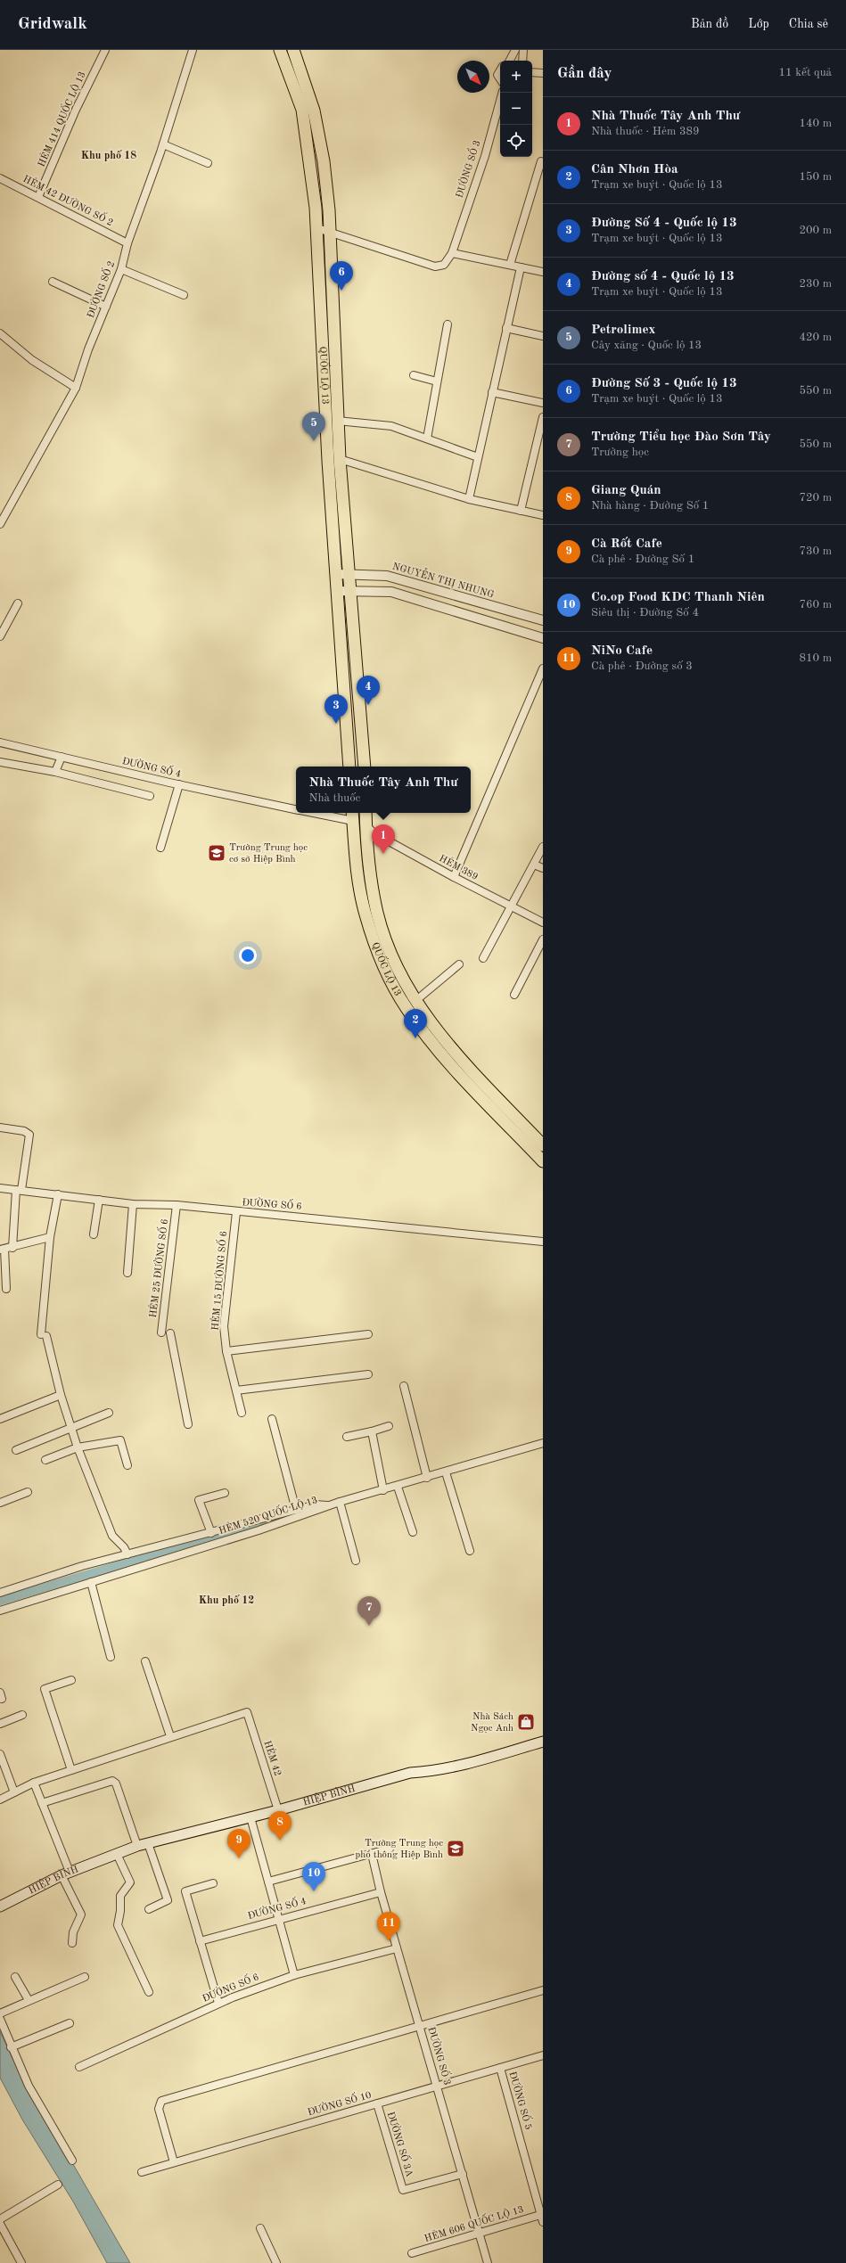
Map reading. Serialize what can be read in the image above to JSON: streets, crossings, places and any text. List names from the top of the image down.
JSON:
{
  "streets": {
    "highway": ["QUỐC LỘ 13"],
    "main road": ["HIỆP BÌNH"],
    "street": [
      "HẺM 414 QUỐC LỘ 13",
      "ĐƯỜNG SỔ 3",
      "HẺM 42 ĐƯỜNG SỐ 2",
      "ĐƯỜNG SỐ 2",
      "NGUYỄN THỊ NHUNG",
      "ĐƯỜNG SỐ 4",
      "HẺM 389",
      "ĐƯỜNG SỐ 6",
      "HẺM 25 ĐƯỜNG SỐ 6",
      "HẺM 15 ĐƯỜNG SỐ 6",
      "HẺM 520 QUỐC LỘ 13",
      "HẺM 42",
      "ĐƯỜNG SỐ 3",
      "ĐƯỜNG SỐ 5",
      "ĐƯỜNG SỐ 10",
      "ĐƯỜNG SỐ 3A",
      "HẺM 606 QUỐC LỘ 13"
    ]
  },
  "crossings": [
    ["HẺM 414 QUỐC LỘ 13", "HẺM 42 ĐƯỜNG SỐ 2"],
    ["ĐƯỜNG SỔ 3", "QUỐC LỘ 13"],
    ["HẺM 42 ĐƯỜNG SỐ 2", "ĐƯỜNG SỐ 2"],
    ["QUỐC LỘ 13", "NGUYỄN THỊ NHUNG"],
    ["QUỐC LỘ 13", "ĐƯỜNG SỐ 4"],
    ["QUỐC LỘ 13", "HẺM 389"],
    ["ĐƯỜNG SỐ 4", "ĐƯỜNG SỐ 3"],
    ["ĐƯỜNG SỐ 6", "HẺM 25 ĐƯỜNG SỐ 6"],
    ["ĐƯỜNG SỐ 6", "HẺM 15 ĐƯỜNG SỐ 6"],
    ["ĐƯỜNG SỐ 6", "ĐƯỜNG SỐ 3"],
    ["HẺM 42", "HIỆP BÌNH"],
    ["ĐƯỜNG SỐ 3", "ĐƯỜNG SỐ 10"],
    ["ĐƯỜNG SỐ 3", "ĐƯỜNG SỐ 3A"],
    ["ĐƯỜNG SỐ 3", "HẺM 606 QUỐC LỘ 13"],
    ["ĐƯỜNG SỐ 5", "ĐƯỜNG SỐ 10"],
    ["ĐƯỜNG SỐ 5", "HẺM 606 QUỐC LỘ 13"],
    ["ĐƯỜNG SỐ 10", "ĐƯỜNG SỐ 3A"]
  ],
  "districts": ["Khu phố 18", "Khu phố 12"],
  "places": {
    "school or university": ["Trường Trung học cơ sở Hiệp Bình", "Trường Trung học phổ thông Hiệp Bình"],
    "shop": ["Nhà Sách Ngọc Anh"]
  },
  "north": "bottom right",
  "page": {
    "header": "Gridwalk",
    "nav": ["Bản đồ", "Lớp", "Chia sẻ"],
    "heading": ["Gần đây", "11 kết quả"],
    "map_buttons": ["+", "−"],
    "list": [
      {
        "mark": "1",
        "name": "Nhà Thuốc Tây Anh Thư",
        "note": "Nhà thuốc · Hẻm 389",
        "value": "140 m"
      },
      {
        "mark": "2",
        "name": "Cân Nhơn Hòa",
        "note": "Trạm xe buýt · Quốc lộ 13",
        "value": "150 m"
      },
      {
        "mark": "3",
        "name": "Đường Số 4 - Quốc lộ 13",
        "note": "Trạm xe buýt · Quốc lộ 13",
        "value": "200 m"
      },
      {
        "mark": "4",
        "name": "Đường số 4 - Quốc lộ 13",
        "note": "Trạm xe buýt · Quốc lộ 13",
        "value": "230 m"
      },
      {
        "mark": "5",
        "name": "Petrolimex",
        "note": "Cây xăng · Quốc lộ 13",
        "value": "420 m"
      },
      {
        "mark": "6",
        "name": "Đường Số 3 - Quốc lộ 13",
        "note": "Trạm xe buýt · Quốc lộ 13",
        "value": "550 m"
      },
      {
        "mark": "7",
        "name": "Trường Tiểu học Đào Sơn Tây",
        "note": "Trường học",
        "value": "550 m"
      },
      {
        "mark": "8",
        "name": "Giang Quán",
        "note": "Nhà hàng · Đường Số 1",
        "value": "720 m"
      },
      {
        "mark": "9",
        "name": "Cà Rốt Cafe",
        "note": "Cà phê · Đường Số 1",
        "value": "730 m"
      },
      {
        "mark": "10",
        "name": "Co.op Food KDC Thanh Niên",
        "note": "Siêu thị · Đường Số 4",
        "value": "760 m"
      },
      {
        "mark": "11",
        "name": "NiNo Cafe",
        "note": "Cà phê · Đường số 3",
        "value": "810 m"
      }
    ],
    "pins": [
      "6",
      "5",
      "4",
      "3",
      "1",
      "2",
      "7",
      "8",
      "9",
      "10",
      "11"
    ],
    "popup": ["Nhà Thuốc Tây Anh Thư", "Nhà thuốc"]
  }
}
